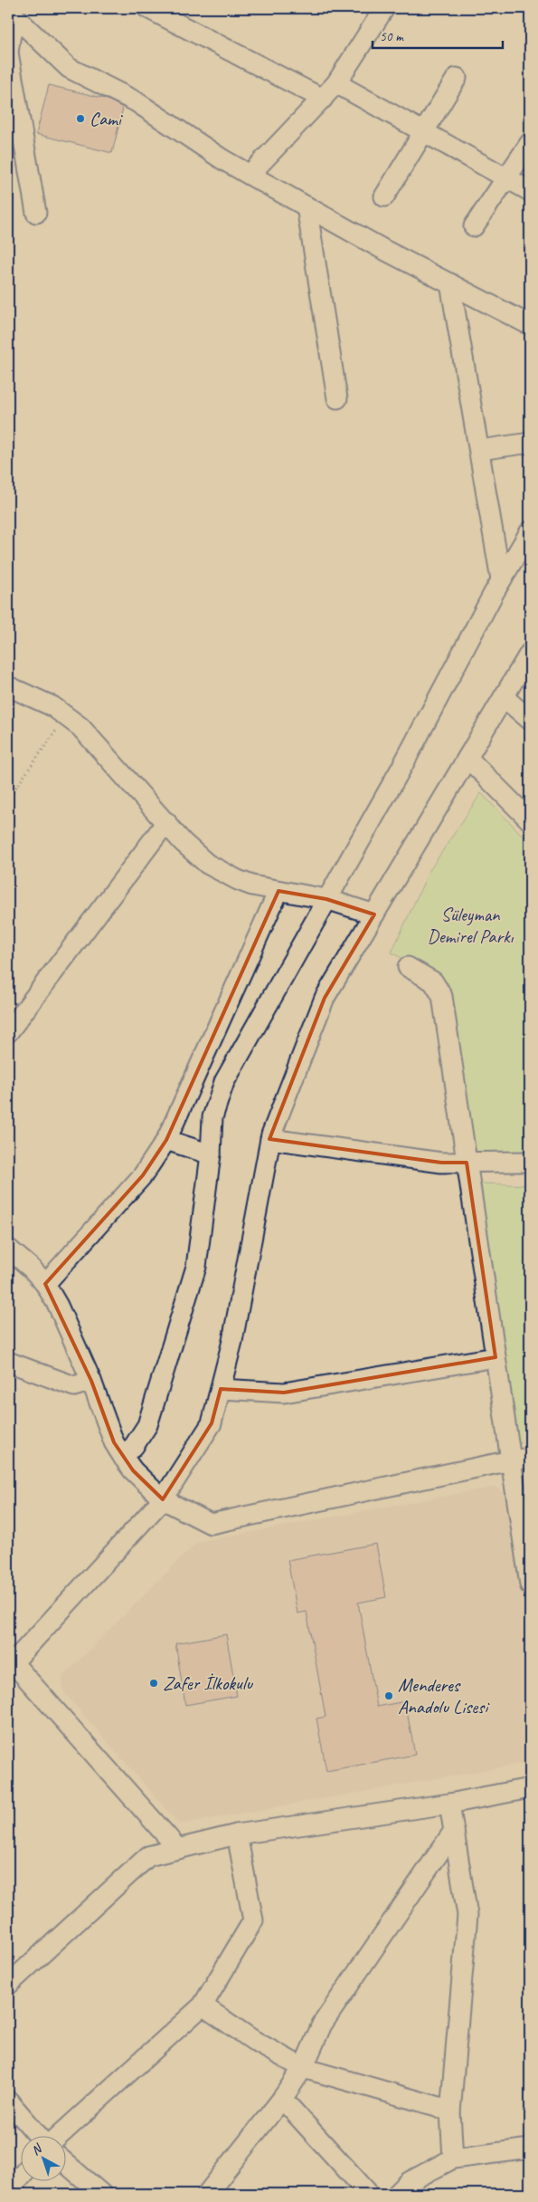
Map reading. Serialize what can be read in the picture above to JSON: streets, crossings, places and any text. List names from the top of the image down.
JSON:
{
  "parks": ["Süleyman Demirel Parkı"],
  "places": ["Cami", "Zafer İlkokulu", "Menderes Anadolu Lisesi"],
  "scale_bar": "50 m",
  "north": "top left"
}
